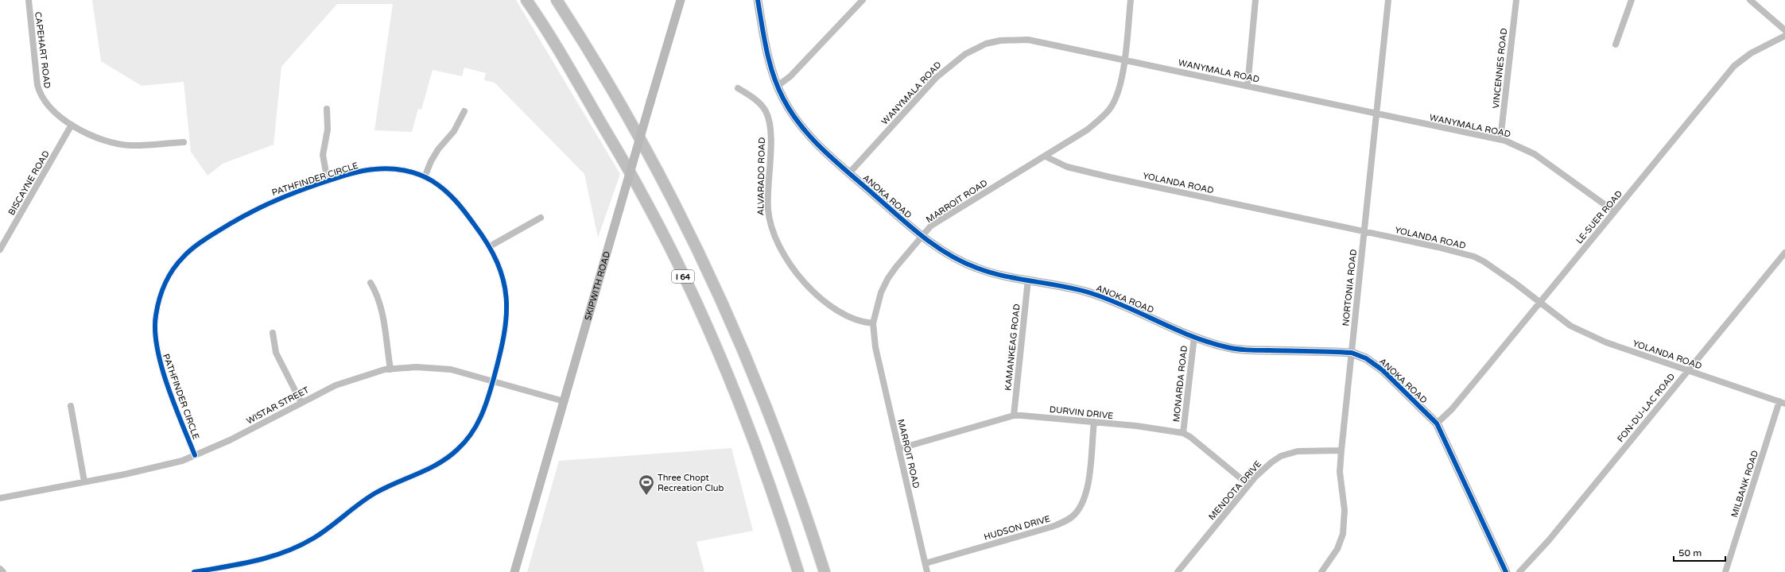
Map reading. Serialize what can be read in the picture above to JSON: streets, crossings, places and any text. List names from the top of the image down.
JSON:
{
  "streets": {
    "highway": ["I 64"],
    "street": [
      "CAPEHART ROAD",
      "VINCENNES ROAD",
      "WANYMALA ROAD",
      "ALVARADO ROAD",
      "PATHFINDER CIRCLE",
      "BISCAYNE ROAD",
      "YOLANDA ROAD",
      "ANOKA ROAD",
      "MARROIT ROAD",
      "LE-SUER ROAD",
      "SKIPWITH ROAD",
      "NORTONIA ROAD",
      "KAMANKEAG ROAD",
      "MONARDA ROAD",
      "WISTAR STREET",
      "FON-DU-LAC ROAD",
      "DURVIN DRIVE",
      "MILBANK ROAD",
      "MENDOTA DRIVE",
      "HUDSON DRIVE"
    ]
  },
  "crossings": [
    ["CAPEHART ROAD", "BISCAYNE ROAD"],
    ["VINCENNES ROAD", "WANYMALA ROAD"],
    ["WANYMALA ROAD", "ANOKA ROAD"],
    ["WANYMALA ROAD", "MARROIT ROAD"],
    ["WANYMALA ROAD", "LE-SUER ROAD"],
    ["WANYMALA ROAD", "NORTONIA ROAD"],
    ["ALVARADO ROAD", "MARROIT ROAD"],
    ["PATHFINDER CIRCLE", "WISTAR STREET"],
    ["YOLANDA ROAD", "MARROIT ROAD"],
    ["YOLANDA ROAD", "LE-SUER ROAD"],
    ["YOLANDA ROAD", "NORTONIA ROAD"],
    ["YOLANDA ROAD", "FON-DU-LAC ROAD"],
    ["YOLANDA ROAD", "MILBANK ROAD"],
    ["ANOKA ROAD", "MARROIT ROAD"],
    ["ANOKA ROAD", "LE-SUER ROAD"],
    ["ANOKA ROAD", "NORTONIA ROAD"],
    ["ANOKA ROAD", "KAMANKEAG ROAD"],
    ["ANOKA ROAD", "MONARDA ROAD"],
    ["MARROIT ROAD", "DURVIN DRIVE"],
    ["MARROIT ROAD", "HUDSON DRIVE"],
    ["SKIPWITH ROAD", "WISTAR STREET"],
    ["NORTONIA ROAD", "MENDOTA DRIVE"],
    ["KAMANKEAG ROAD", "DURVIN DRIVE"],
    ["MONARDA ROAD", "DURVIN DRIVE"],
    ["DURVIN DRIVE", "MENDOTA DRIVE"],
    ["DURVIN DRIVE", "HUDSON DRIVE"]
  ],
  "places": {
    "sports": ["Three Chopt Recreation Club"]
  },
  "scale_bar": "50 m"
}
